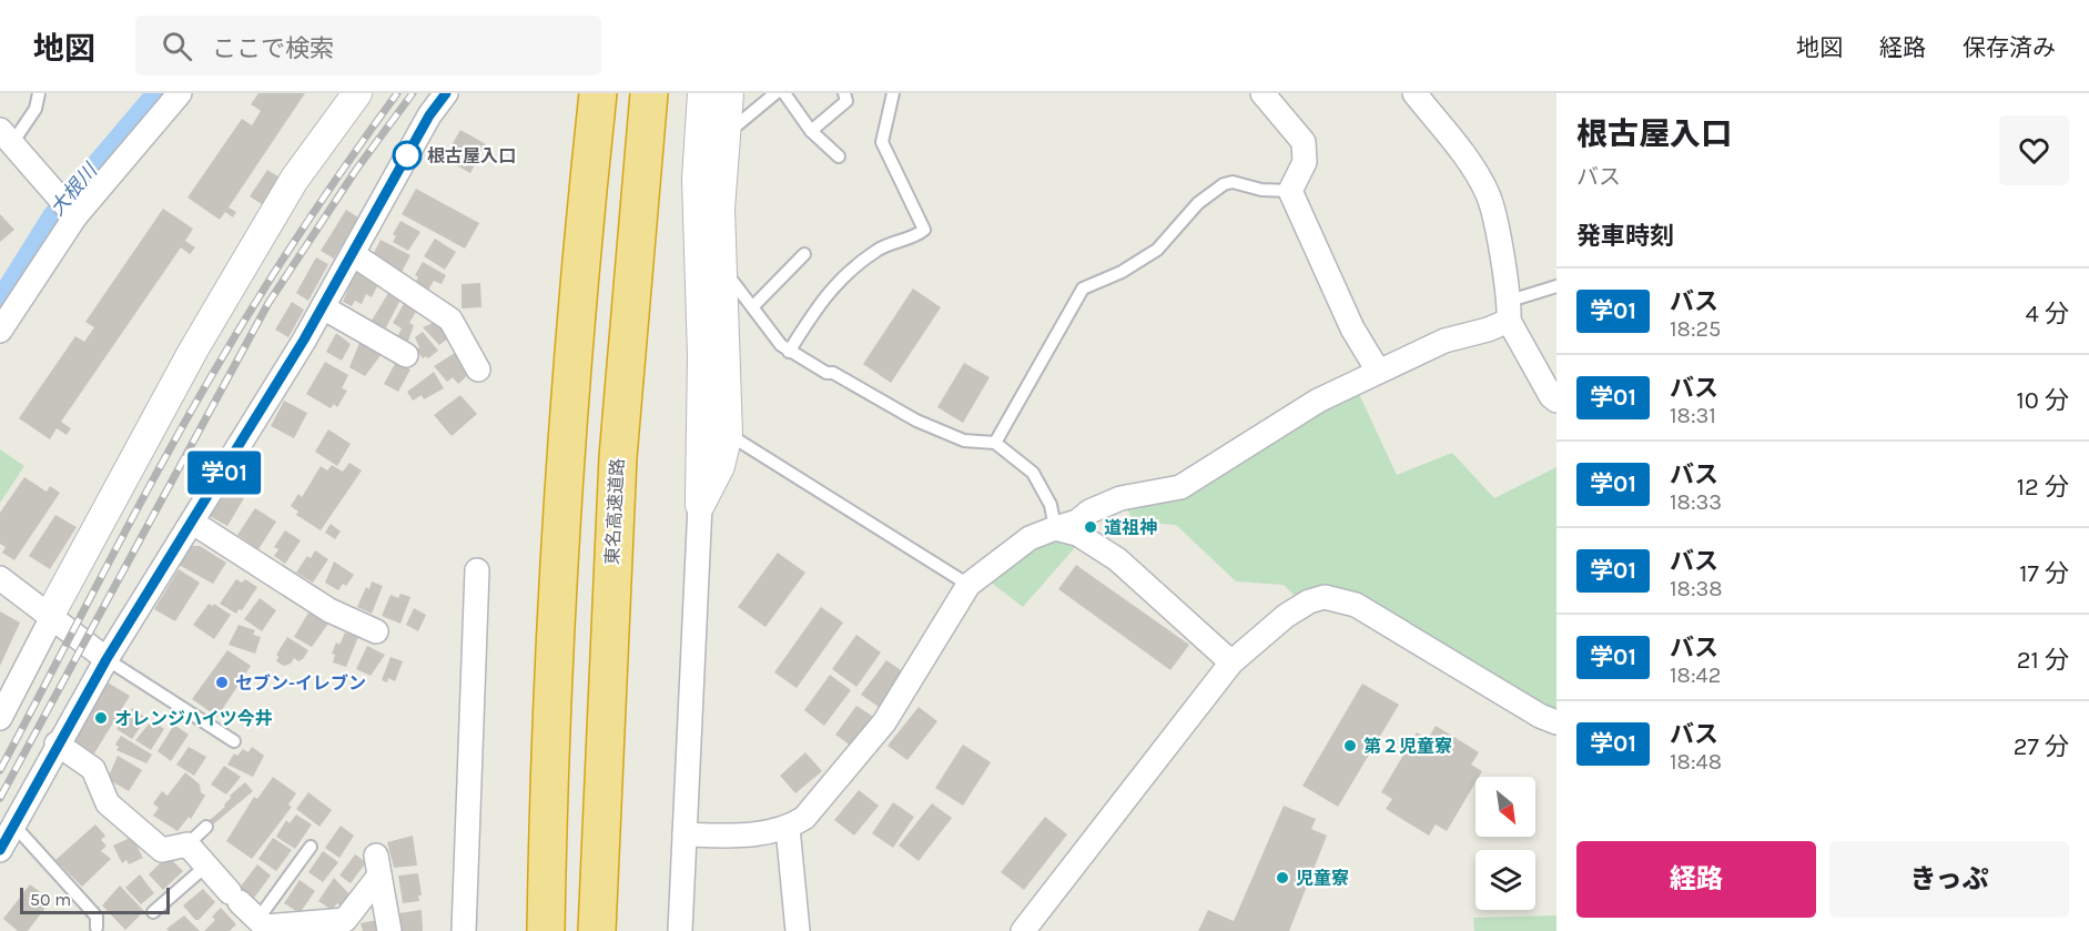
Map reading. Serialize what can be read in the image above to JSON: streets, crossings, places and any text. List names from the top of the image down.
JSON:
{
  "streets": {
    "highway": ["東名高速道路"]
  },
  "water": ["大根川"],
  "places": [
    "根古屋入口",
    "道祖神",
    "セブン-イレブン",
    "オレンジハイツ今井",
    "第２児童寮",
    "児童寮"
  ],
  "lines": ["bus line 学01"],
  "scale_bar": "50 m",
  "north": "bottom right",
  "page": {
    "header": "地図",
    "search": "ここで検索",
    "nav": ["地図", "経路", "保存済み"],
    "on_map": "学01",
    "heading": [
      ["根古屋入口", "バス"],
      "発車時刻"
    ],
    "list": [
      {
        "mark": "学01",
        "name": "バス",
        "note": "18:25",
        "value": "4 分"
      },
      {
        "mark": "学01",
        "name": "バス",
        "note": "18:31",
        "value": "10 分"
      },
      {
        "mark": "学01",
        "name": "バス",
        "note": "18:33",
        "value": "12 分"
      },
      {
        "mark": "学01",
        "name": "バス",
        "note": "18:38",
        "value": "17 分"
      },
      {
        "mark": "学01",
        "name": "バス",
        "note": "18:42",
        "value": "21 分"
      },
      {
        "mark": "学01",
        "name": "バス",
        "note": "18:48",
        "value": "27 分"
      }
    ],
    "buttons": ["経路", "きっぷ"],
    "scale": "50 m"
  }
}
